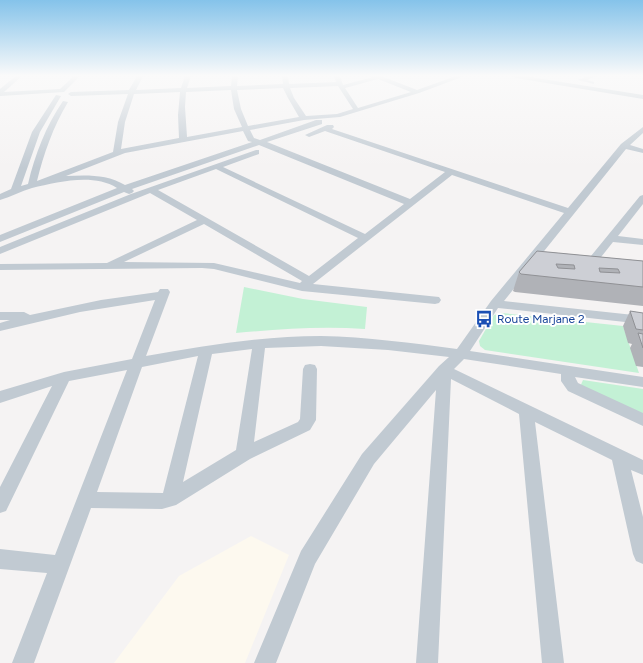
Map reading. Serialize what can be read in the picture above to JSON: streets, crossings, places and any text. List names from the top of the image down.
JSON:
{
  "places": {
    "bus stop": ["Route Marjane 2"]
  }
}
